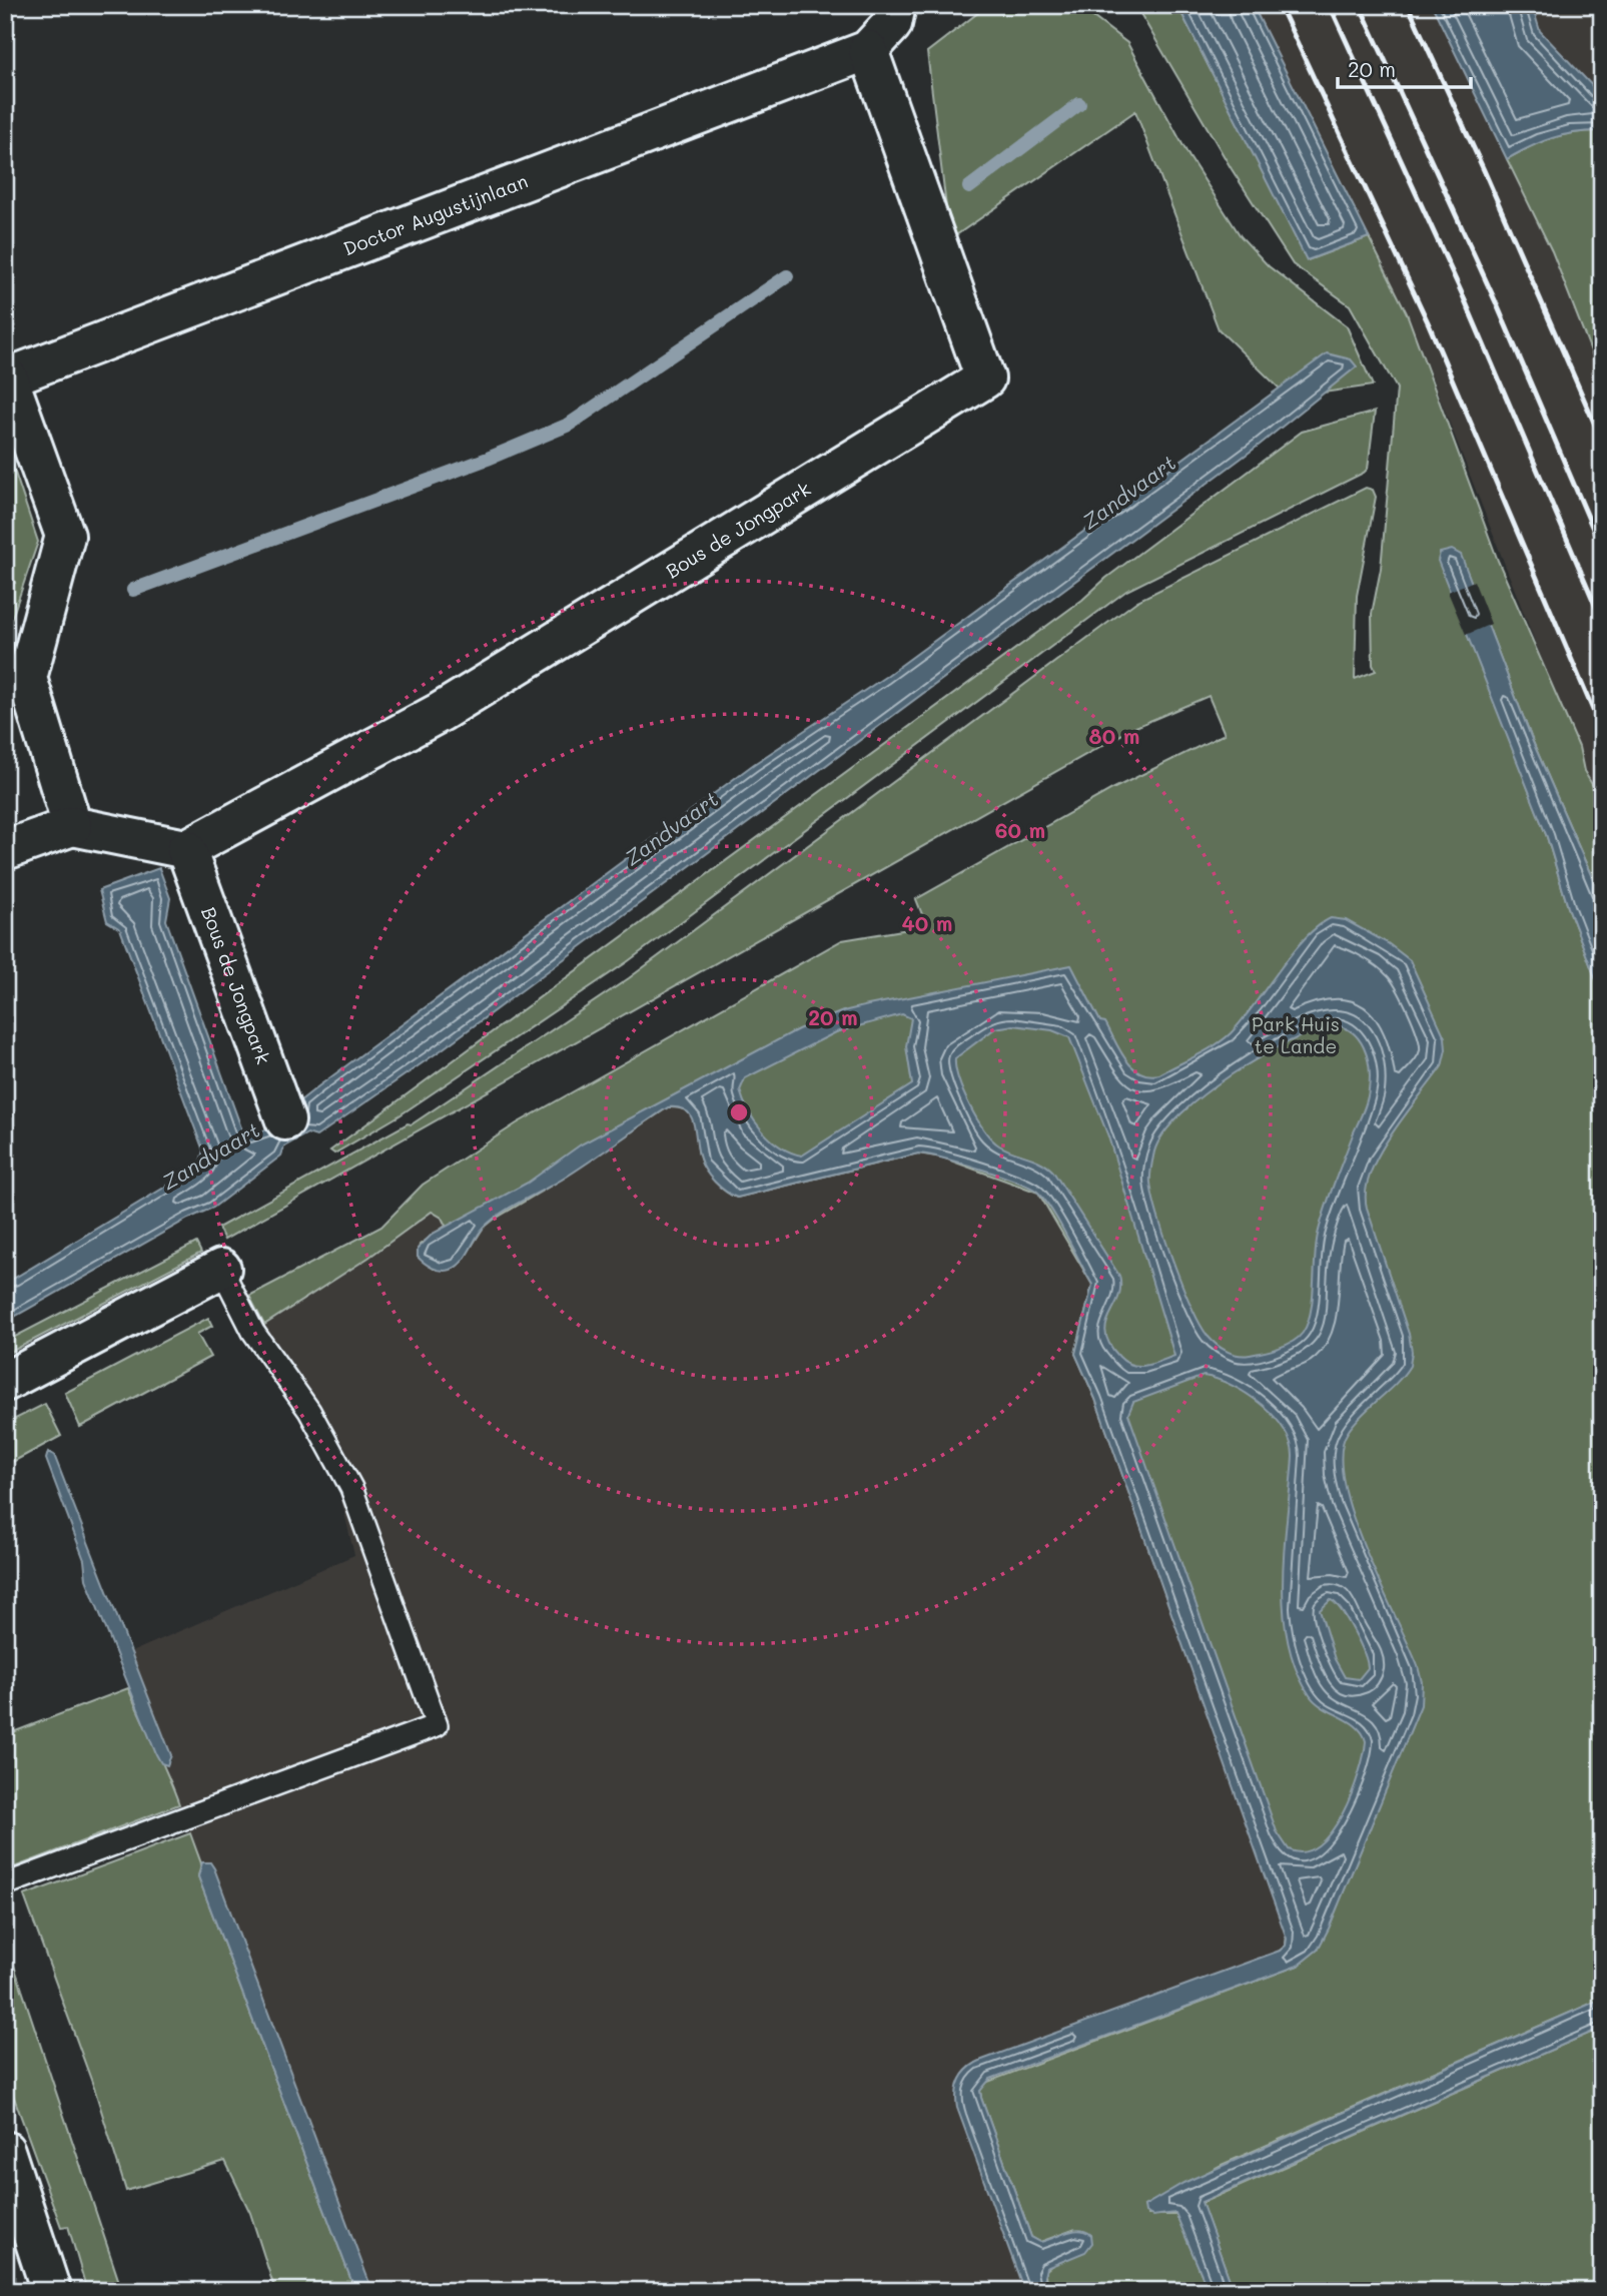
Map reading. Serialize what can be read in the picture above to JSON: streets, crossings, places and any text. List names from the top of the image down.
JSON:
{
  "streets": {
    "street": ["Doctor Augustijnlaan", "Bous de Jongpark"]
  },
  "crossings": [
    ["Doctor Augustijnlaan", "Bous de Jongpark"]
  ],
  "water": ["Zandvaart"],
  "parks": ["Park Huis te Lande"],
  "scale_bar": "20 m",
  "rings": [
    "80 m",
    "60 m",
    "40 m",
    "20 m"
  ]
}
